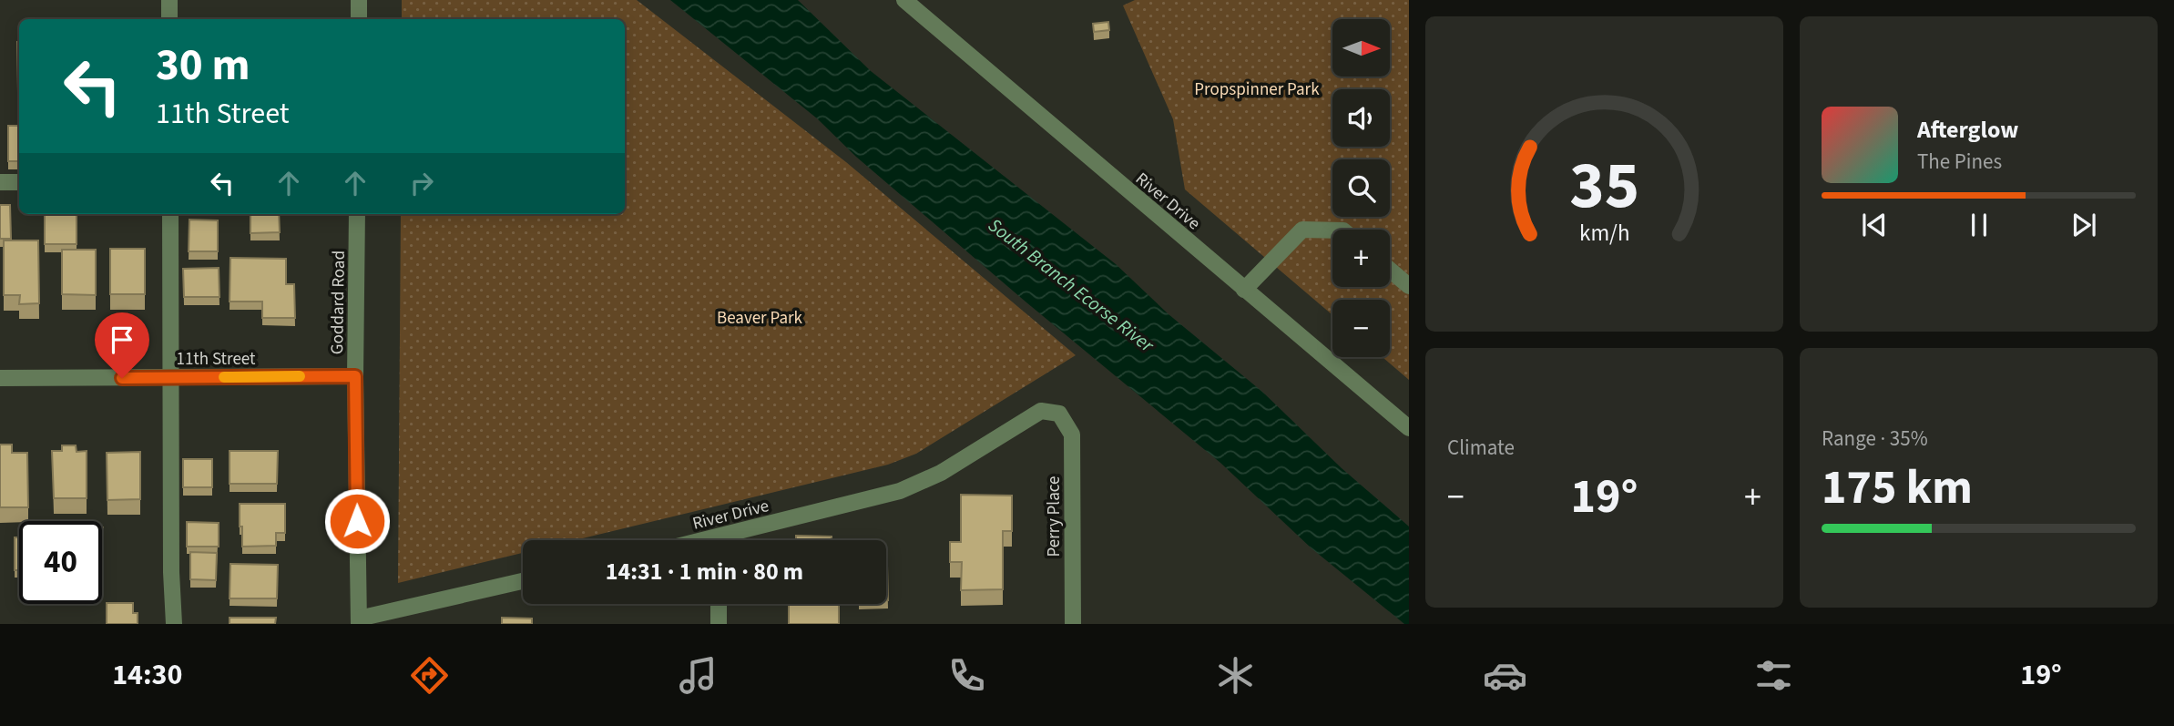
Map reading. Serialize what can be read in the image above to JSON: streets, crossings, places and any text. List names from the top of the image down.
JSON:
{
  "streets": {
    "street": [
      "River Drive",
      "Goddard Road",
      "11th Street",
      "Perry Place"
    ]
  },
  "crossings": [
    ["River Drive", "Perry Place"],
    ["Goddard Road", "11th Street"]
  ],
  "water": ["South Branch Ecorse River"],
  "parks": ["Propspinner Park", "Beaver Park"],
  "north": "right",
  "page": {
    "map_buttons": ["+", "−"],
    "turn": ["30 m", "11th Street"],
    "song": ["Afterglow", "The Pines"],
    "tile": [
      "Climate",
      ["Range · 35%", "175 km"]
    ],
    "heat": ["−", "19°", "+"],
    "limit": "40",
    "trip": "14:31 · 1 min · 80 m",
    "tabs": ["14:30", "19°"],
    "gauge": ["35", "km/h"]
  }
}
